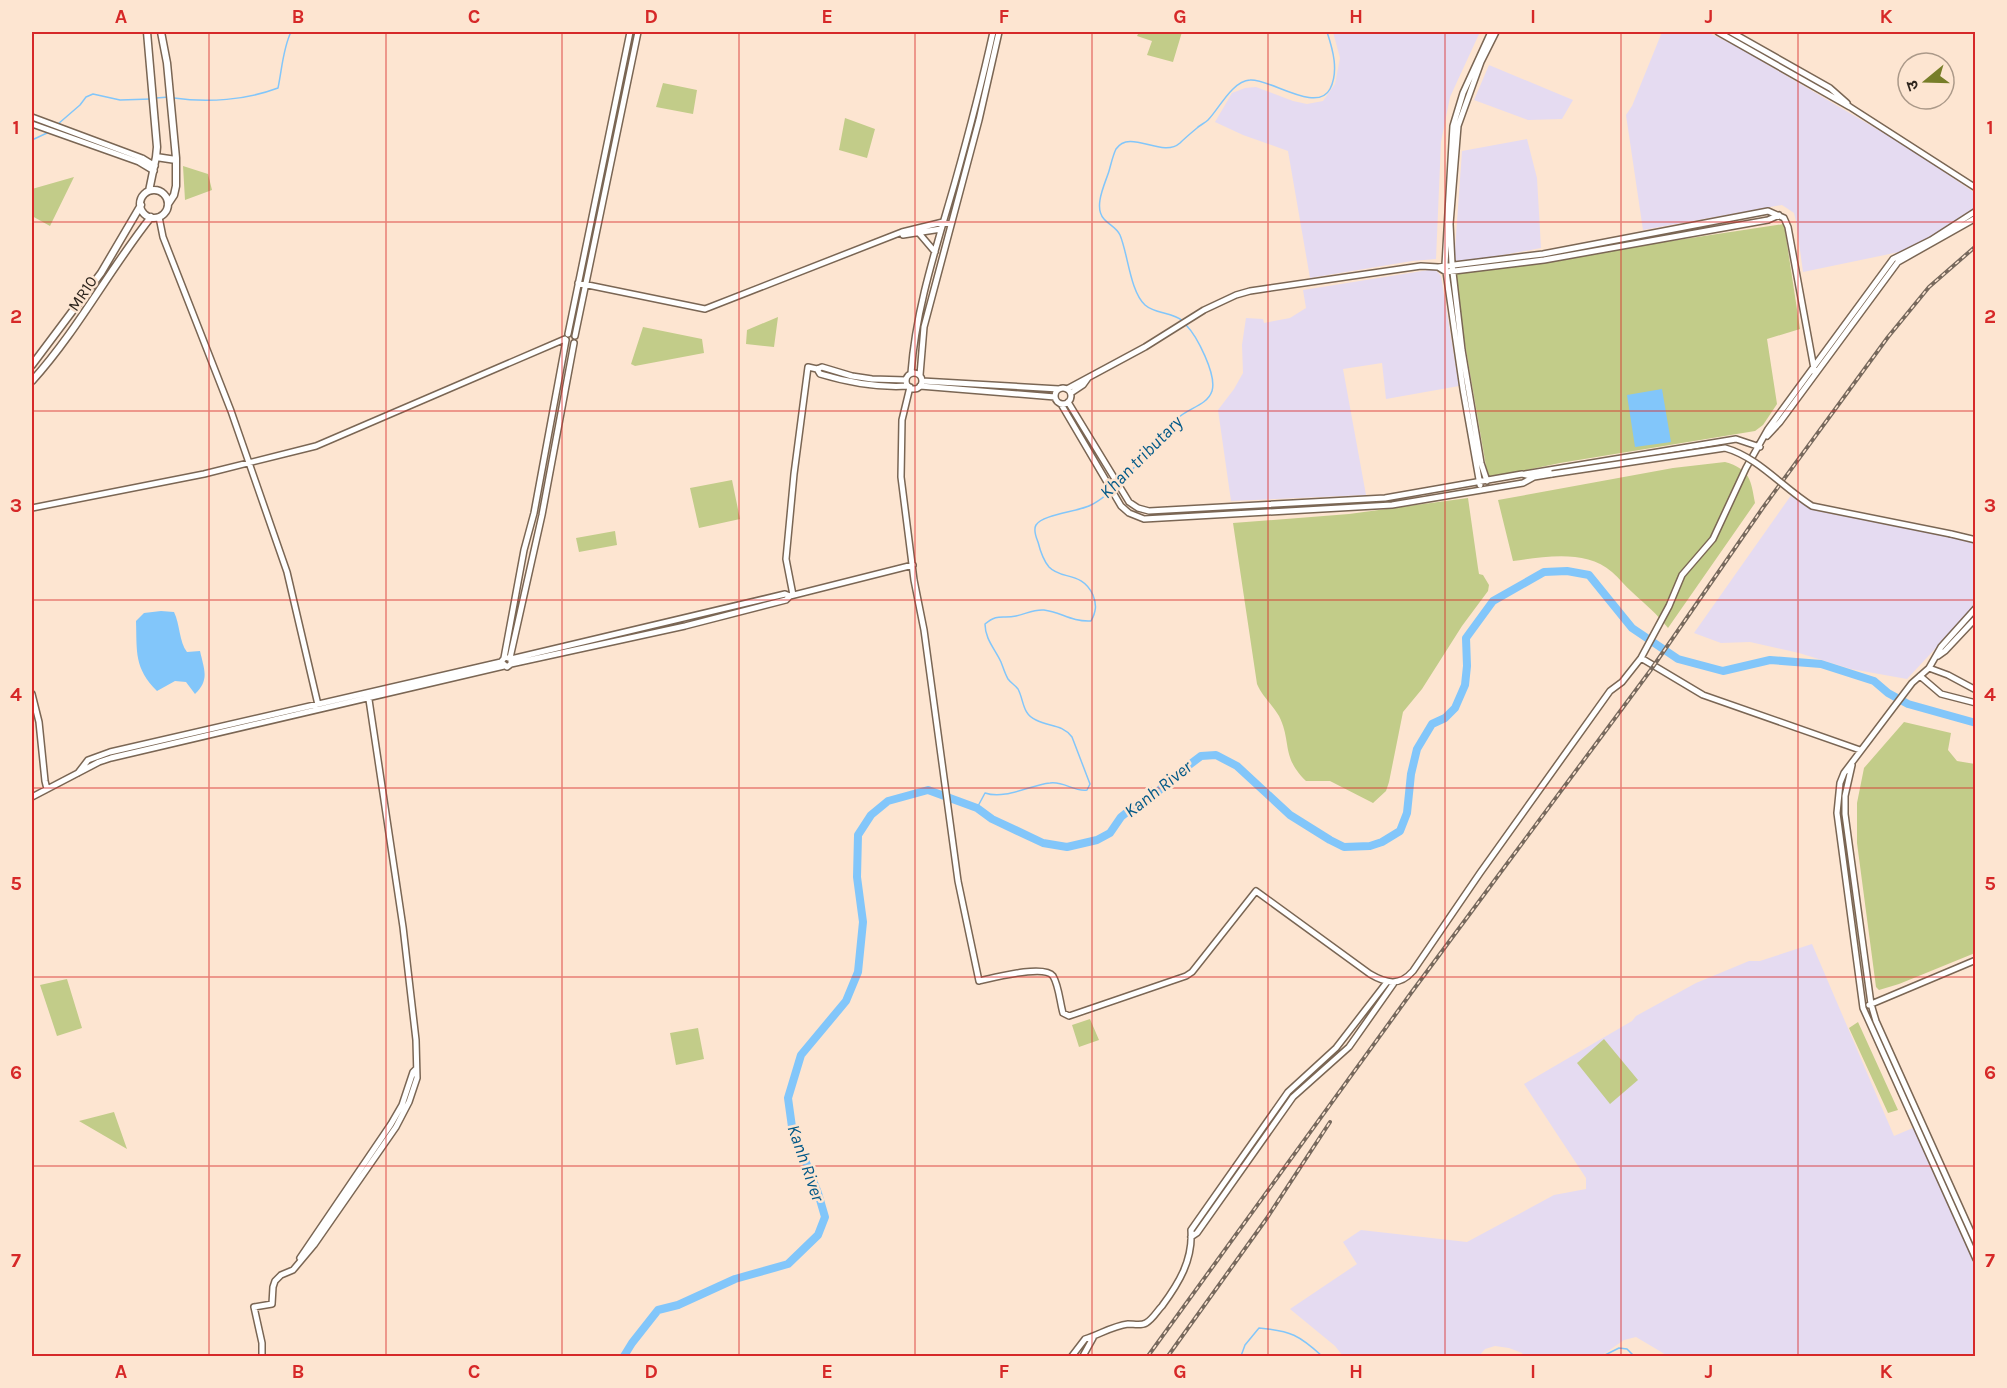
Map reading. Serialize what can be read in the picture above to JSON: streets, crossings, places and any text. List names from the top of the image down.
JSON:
{
  "streets": {
    "main road": ["MR10"]
  },
  "water": ["Khan tributary", "Kanh River"],
  "north": "left",
  "grid": {
    "columns": [
      "A",
      "B",
      "C",
      "D",
      "E",
      "F",
      "G",
      "H",
      "I",
      "J",
      "K"
    ],
    "rows": [
      "1",
      "2",
      "3",
      "4",
      "5",
      "6",
      "7"
    ]
  }
}
